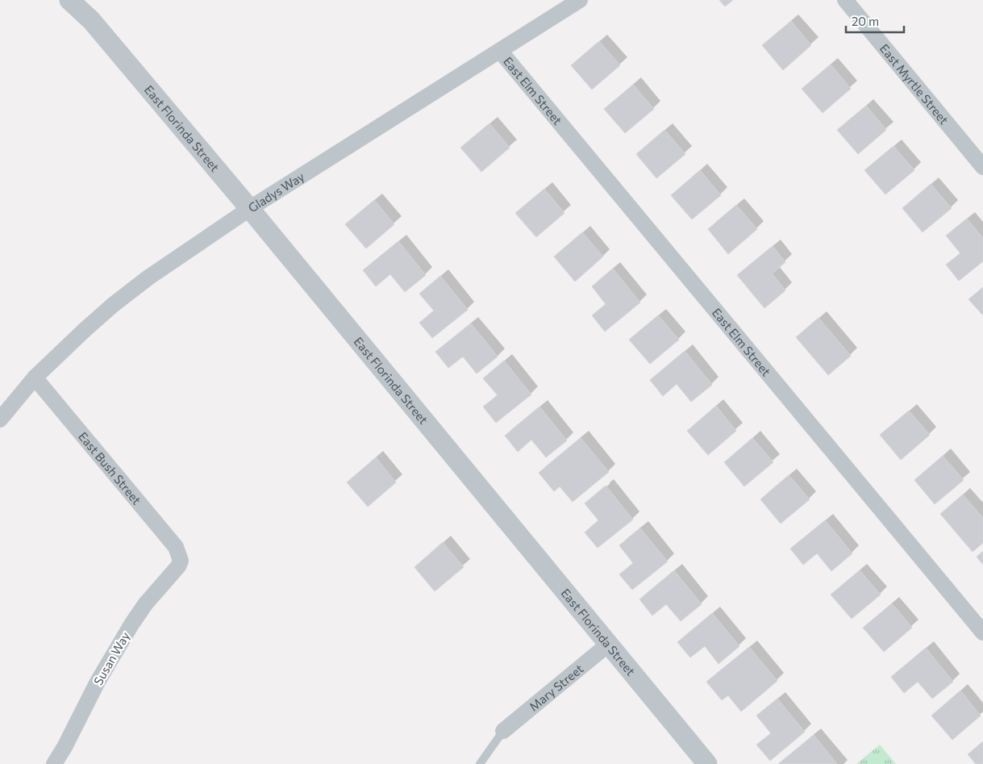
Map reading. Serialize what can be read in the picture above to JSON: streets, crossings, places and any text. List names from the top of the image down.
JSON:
{
  "streets": {
    "street": [
      "East Myrtle Street",
      "East Elm Street",
      "East Florinda Street",
      "Gladys Way",
      "East Bush Street",
      "Susan Way",
      "Mary Street"
    ]
  },
  "crossings": [
    ["East Elm Street", "Gladys Way"],
    ["East Florinda Street", "Gladys Way"],
    ["East Florinda Street", "Mary Street"],
    ["Gladys Way", "East Bush Street"],
    ["East Bush Street", "Susan Way"]
  ],
  "scale_bar": "20 m"
}
